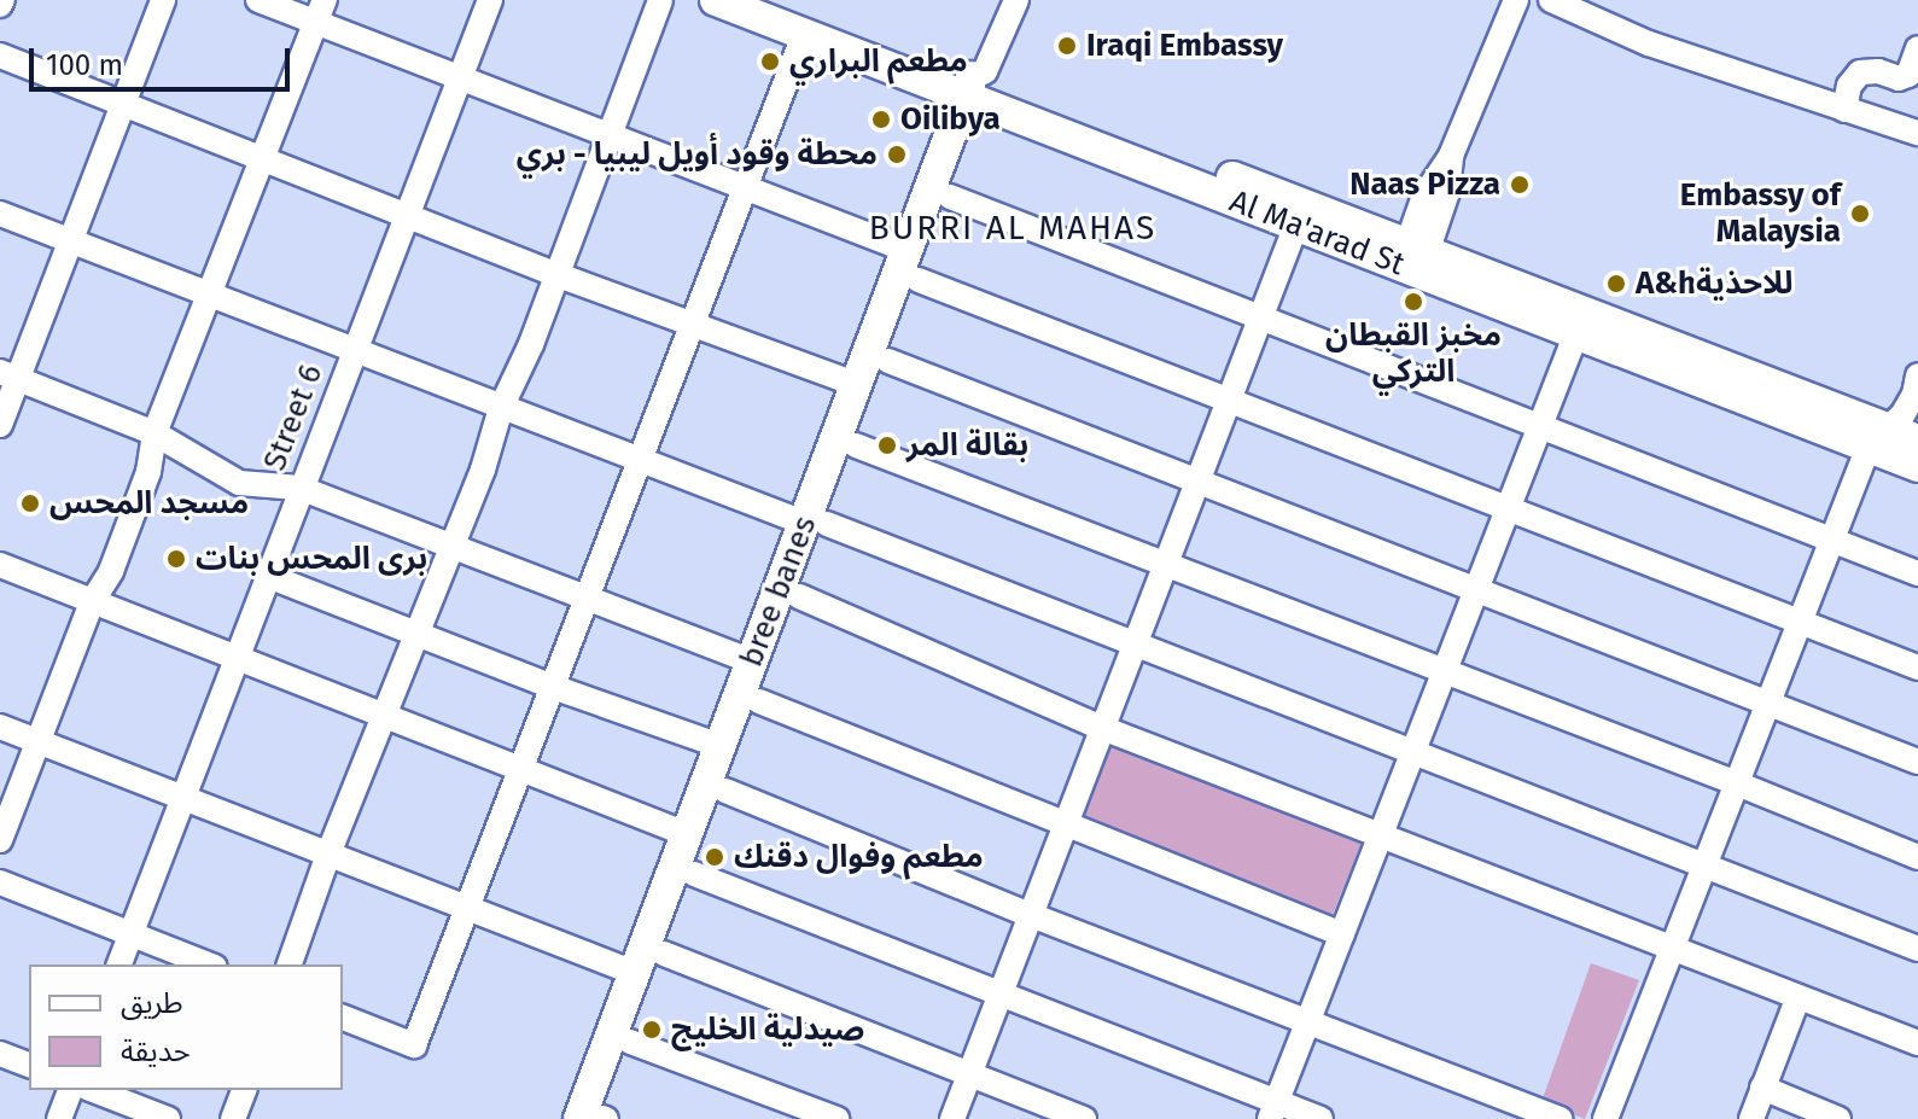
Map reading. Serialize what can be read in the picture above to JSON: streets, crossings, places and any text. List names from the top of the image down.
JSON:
{
  "streets": {
    "main road": ["Al Ma'arad St", "bree banes"],
    "street": ["Street 6"]
  },
  "crossings": [
    ["Al Ma'arad St", "bree banes"]
  ],
  "districts": ["BURRI AL MAHAS"],
  "places": [
    "Iraqi Embassy",
    "مطعم البراري",
    "Oilibya",
    "محطة وقود أويل ليبيا - بري",
    "Naas Pizza",
    "Embassy of Malaysia",
    "A&hللاحذية",
    "مخبز القبطان التركي",
    "بقالة المر",
    "مسجد المحس",
    "برى المحس بنات",
    "مطعم وفوال دقنك",
    "صيدلية الخليج"
  ],
  "legend": ["طريق", "حديقة"],
  "scale_bar": "100 m"
}
